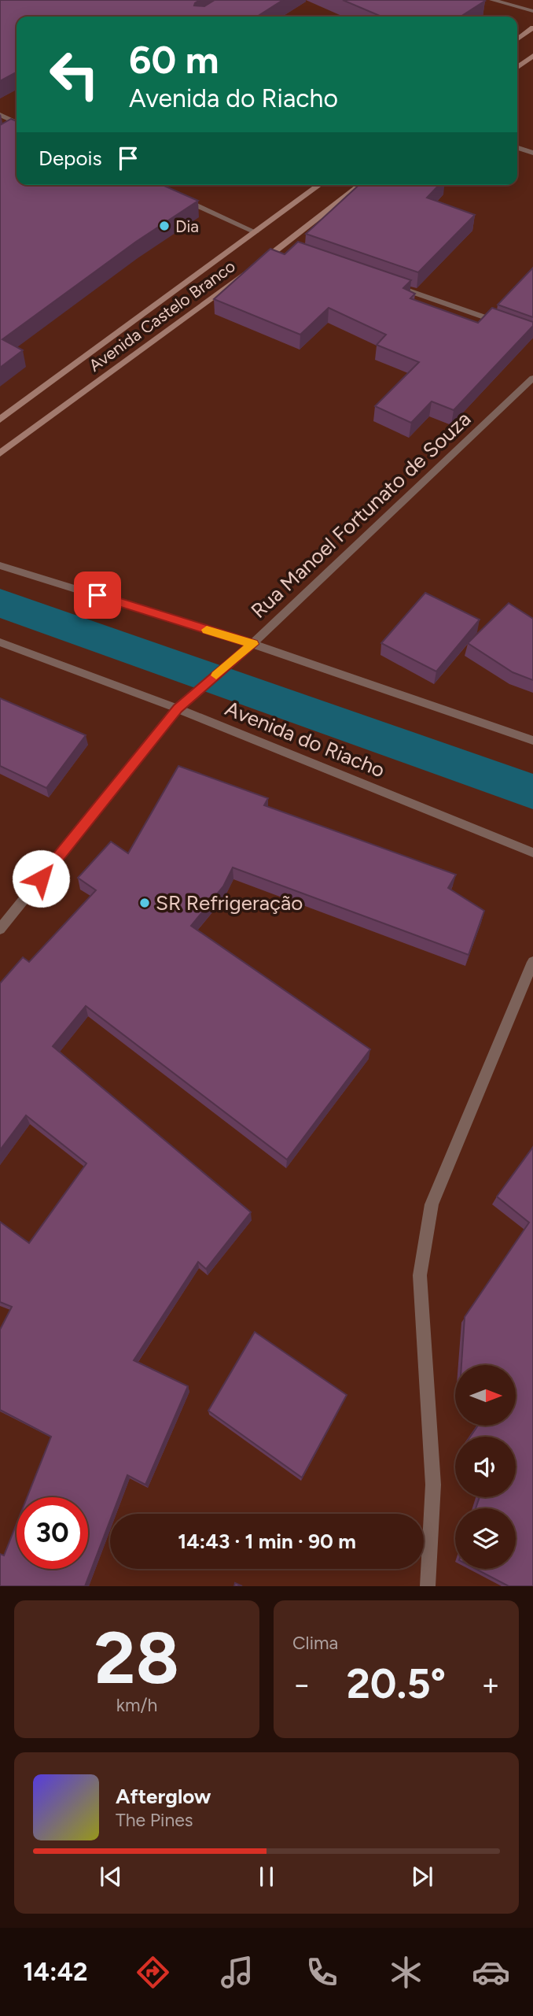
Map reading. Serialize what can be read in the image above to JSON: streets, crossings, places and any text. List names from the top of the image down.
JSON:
{
  "streets": {
    "main road": ["Avenida Castelo Branco"],
    "street": ["Rua Manoel Fortunato de Souza", "Avenida do Riacho"]
  },
  "crossings": [
    ["Rua Manoel Fortunato de Souza", "Avenida do Riacho"]
  ],
  "places": ["Dia", "SR Refrigeração"],
  "north": "right",
  "page": {
    "turn": ["60 m", "Avenida do Riacho"],
    "then": "Depois",
    "limit": "30",
    "trip": "14:43 · 1 min · 90 m",
    "tile": [
      ["28", "km/h"],
      "Clima"
    ],
    "heat": ["−", "20.5°", "+"],
    "song": ["Afterglow", "The Pines"],
    "tabs": "14:42"
  }
}
